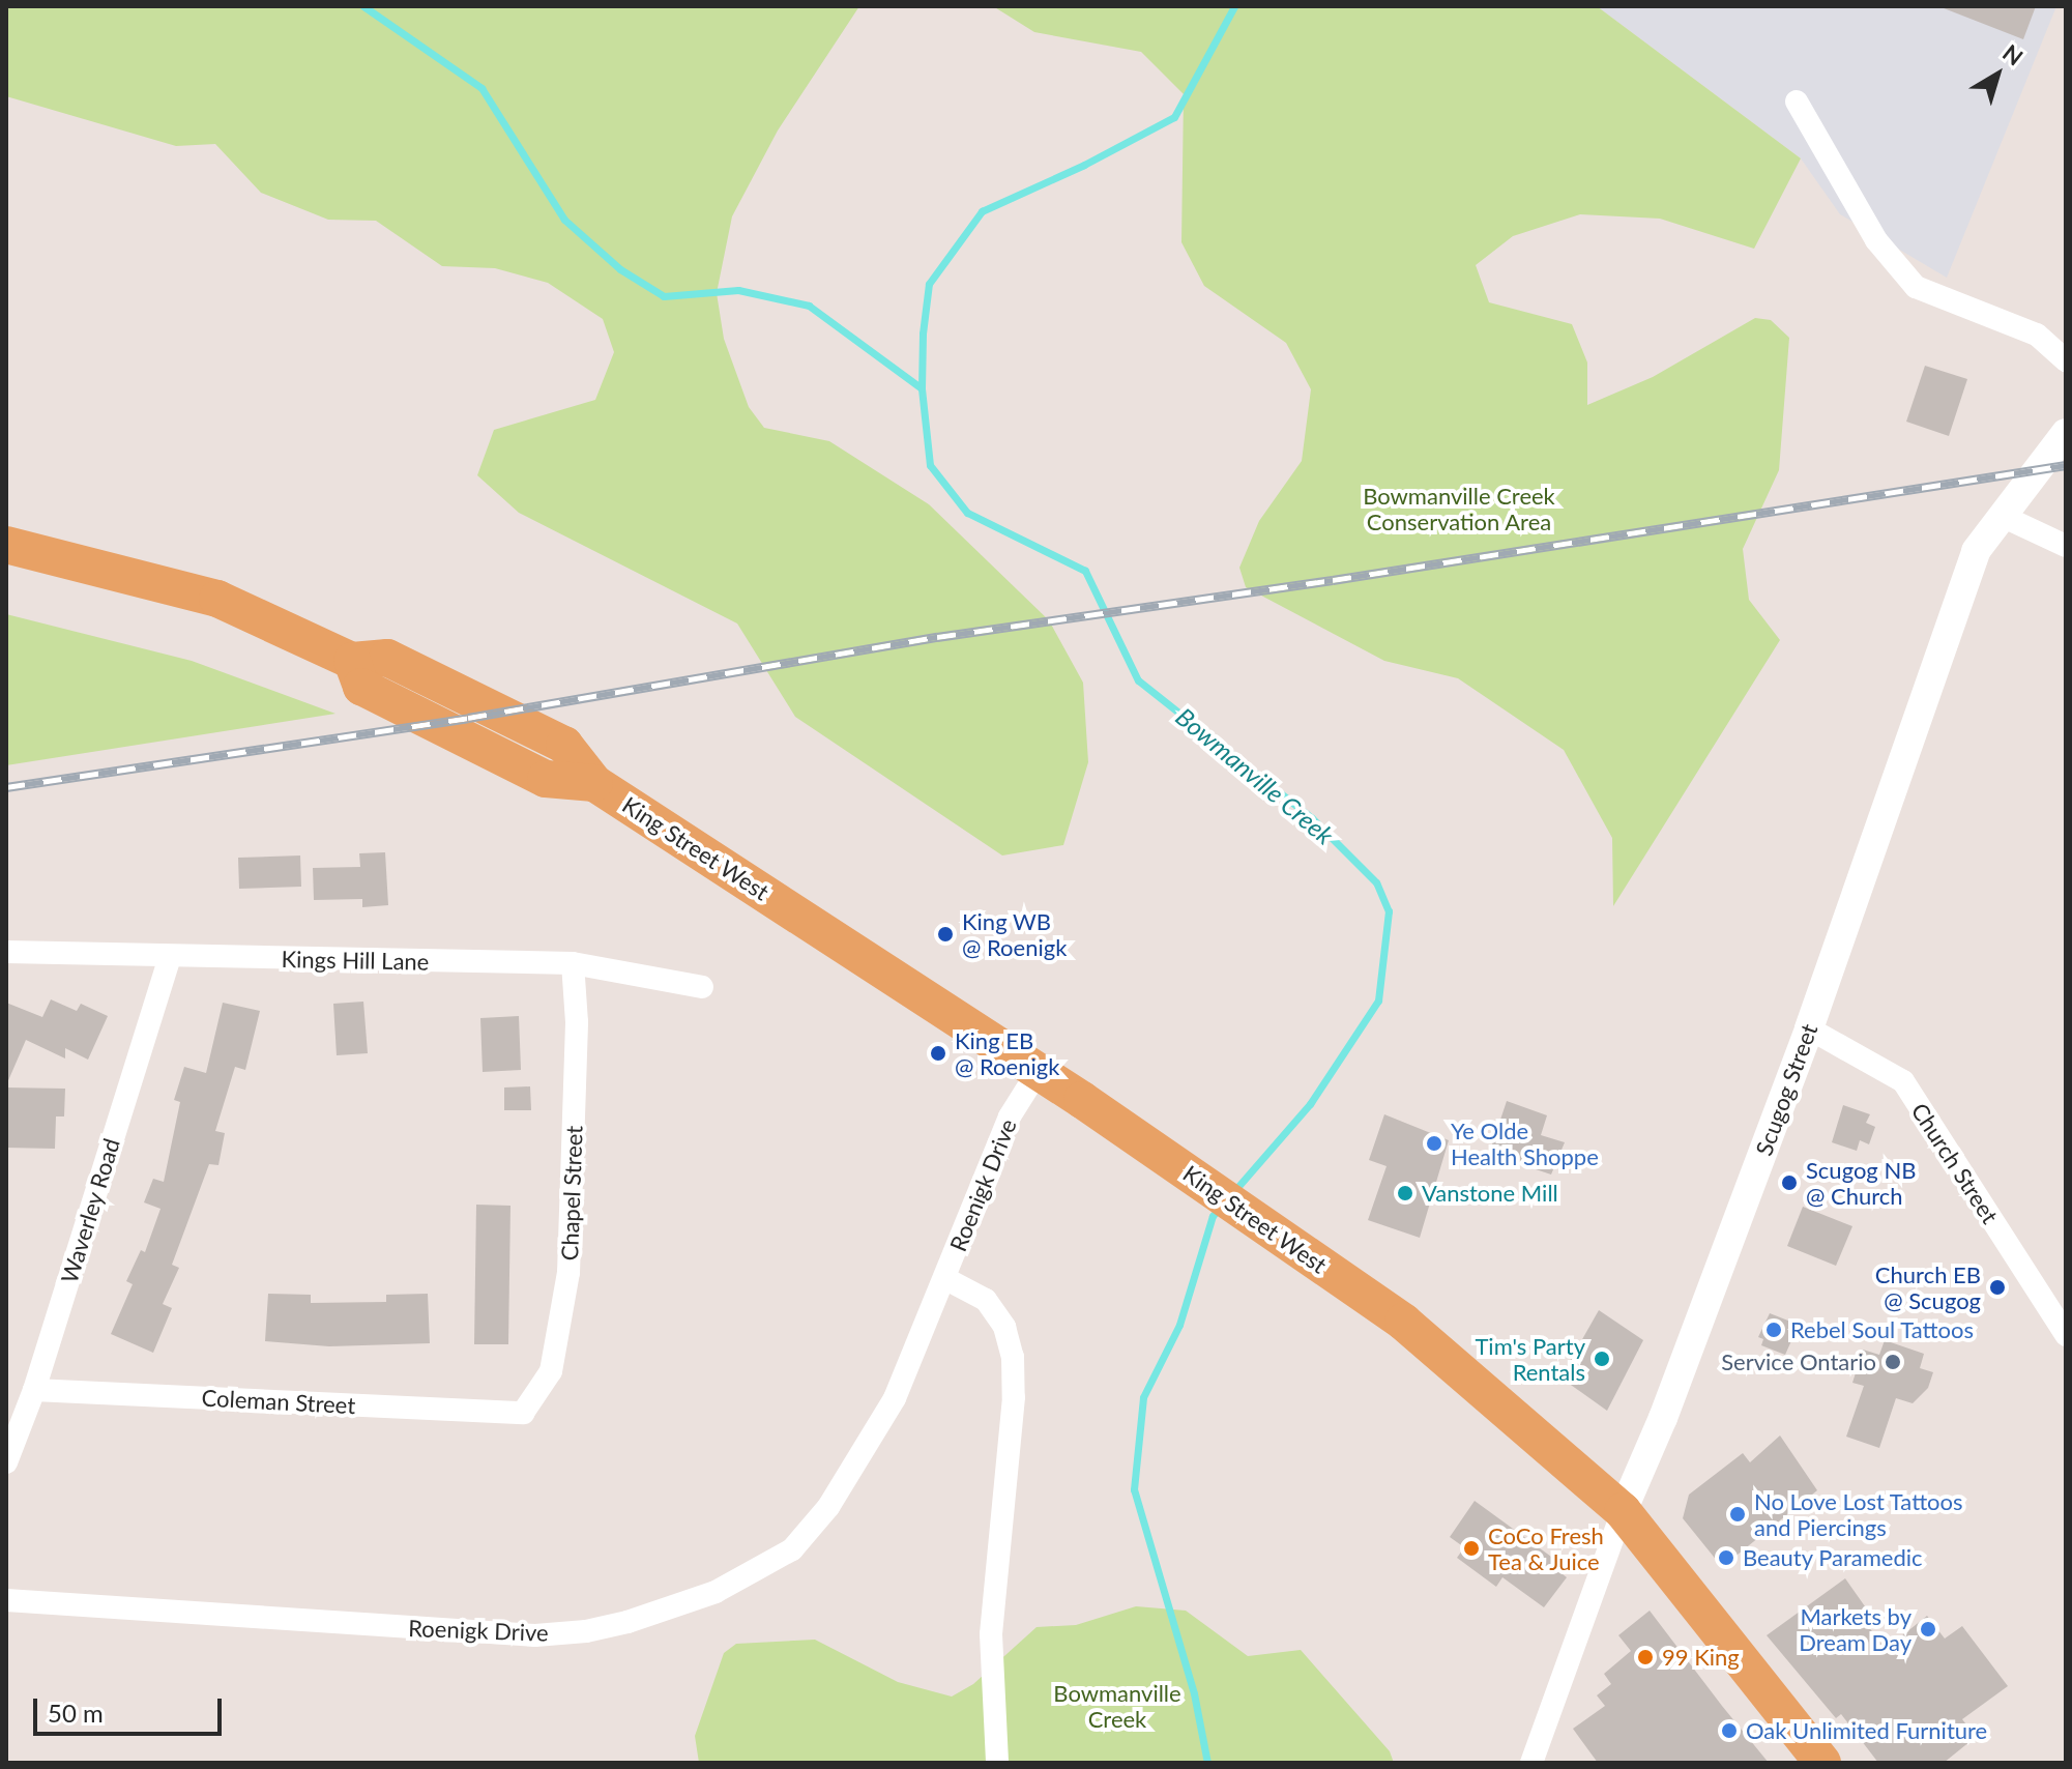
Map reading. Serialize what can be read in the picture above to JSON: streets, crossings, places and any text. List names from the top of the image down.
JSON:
{
  "streets": {
    "main road": ["King Street West"],
    "street": [
      "Kings Hill Lane",
      "Scugog Street",
      "Church Street",
      "Roenigk Drive",
      "Chapel Street",
      "Waverley Road",
      "Coleman Street"
    ]
  },
  "crossings": [
    ["King Street West", "Scugog Street"],
    ["King Street West", "Roenigk Drive"],
    ["Kings Hill Lane", "Chapel Street"],
    ["Kings Hill Lane", "Waverley Road"],
    ["Scugog Street", "Church Street"],
    ["Chapel Street", "Coleman Street"],
    ["Waverley Road", "Coleman Street"]
  ],
  "water": ["Bowmanville Creek"],
  "parks": ["Bowmanville Creek Conservation Area", "Bowmanville Creek"],
  "places": [
    "King WB @ Roenigk",
    "King EB @ Roenigk",
    "Ye Olde Health Shoppe",
    "Scugog NB @ Church",
    "Vanstone Mill",
    "Church EB @ Scugog",
    "Rebel Soul Tattoos",
    "Tim's Party Rentals",
    "Service Ontario",
    "No Love Lost Tattoos and Piercings",
    "CoCo Fresh Tea & Juice",
    "Beauty Paramedic",
    "Markets by Dream Day",
    "99 King",
    "Oak Unlimited Furniture"
  ],
  "scale_bar": "50 m",
  "north": "top right"
}
